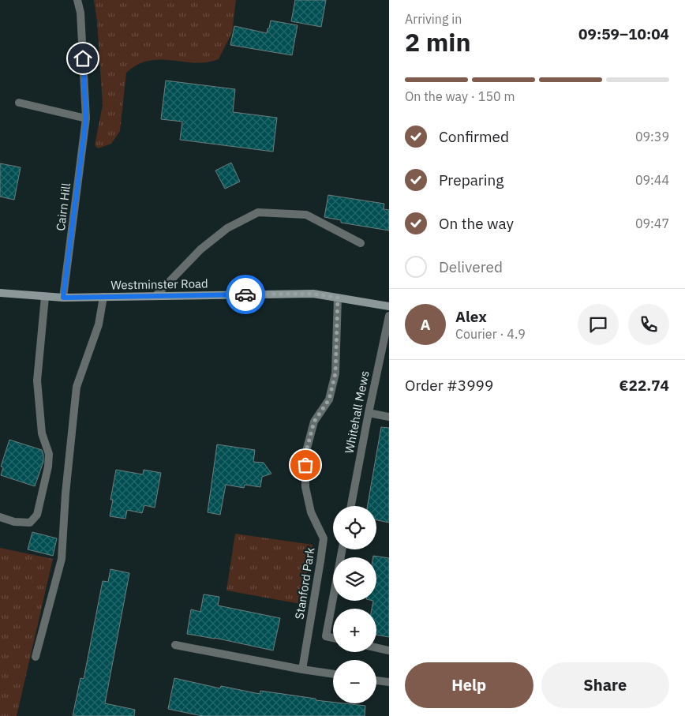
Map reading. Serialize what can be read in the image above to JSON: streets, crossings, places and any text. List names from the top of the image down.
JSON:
{
  "streets": {
    "street": [
      "Cairn Hill",
      "Westminster Road",
      "Whitehall Mews",
      "Stanford Park"
    ]
  },
  "crossings": [
    ["Cairn Hill", "Westminster Road"],
    ["Westminster Road", "Stanford Park"]
  ],
  "page": {
    "heading": ["2 min", "Arriving in", "09:59–10:04"],
    "panel": [
      "Alex",
      "Courier · 4.9",
      "Order #3999",
      "€22.74"
    ],
    "bar": "On the way · 150 m",
    "list": [
      ["Confirmed", "09:39"],
      ["Preparing", "09:44"],
      ["On the way", "09:47"],
      "Delivered"
    ],
    "round": "A",
    "map_buttons": ["+", "−"],
    "buttons": ["Help", "Share"]
  }
}
